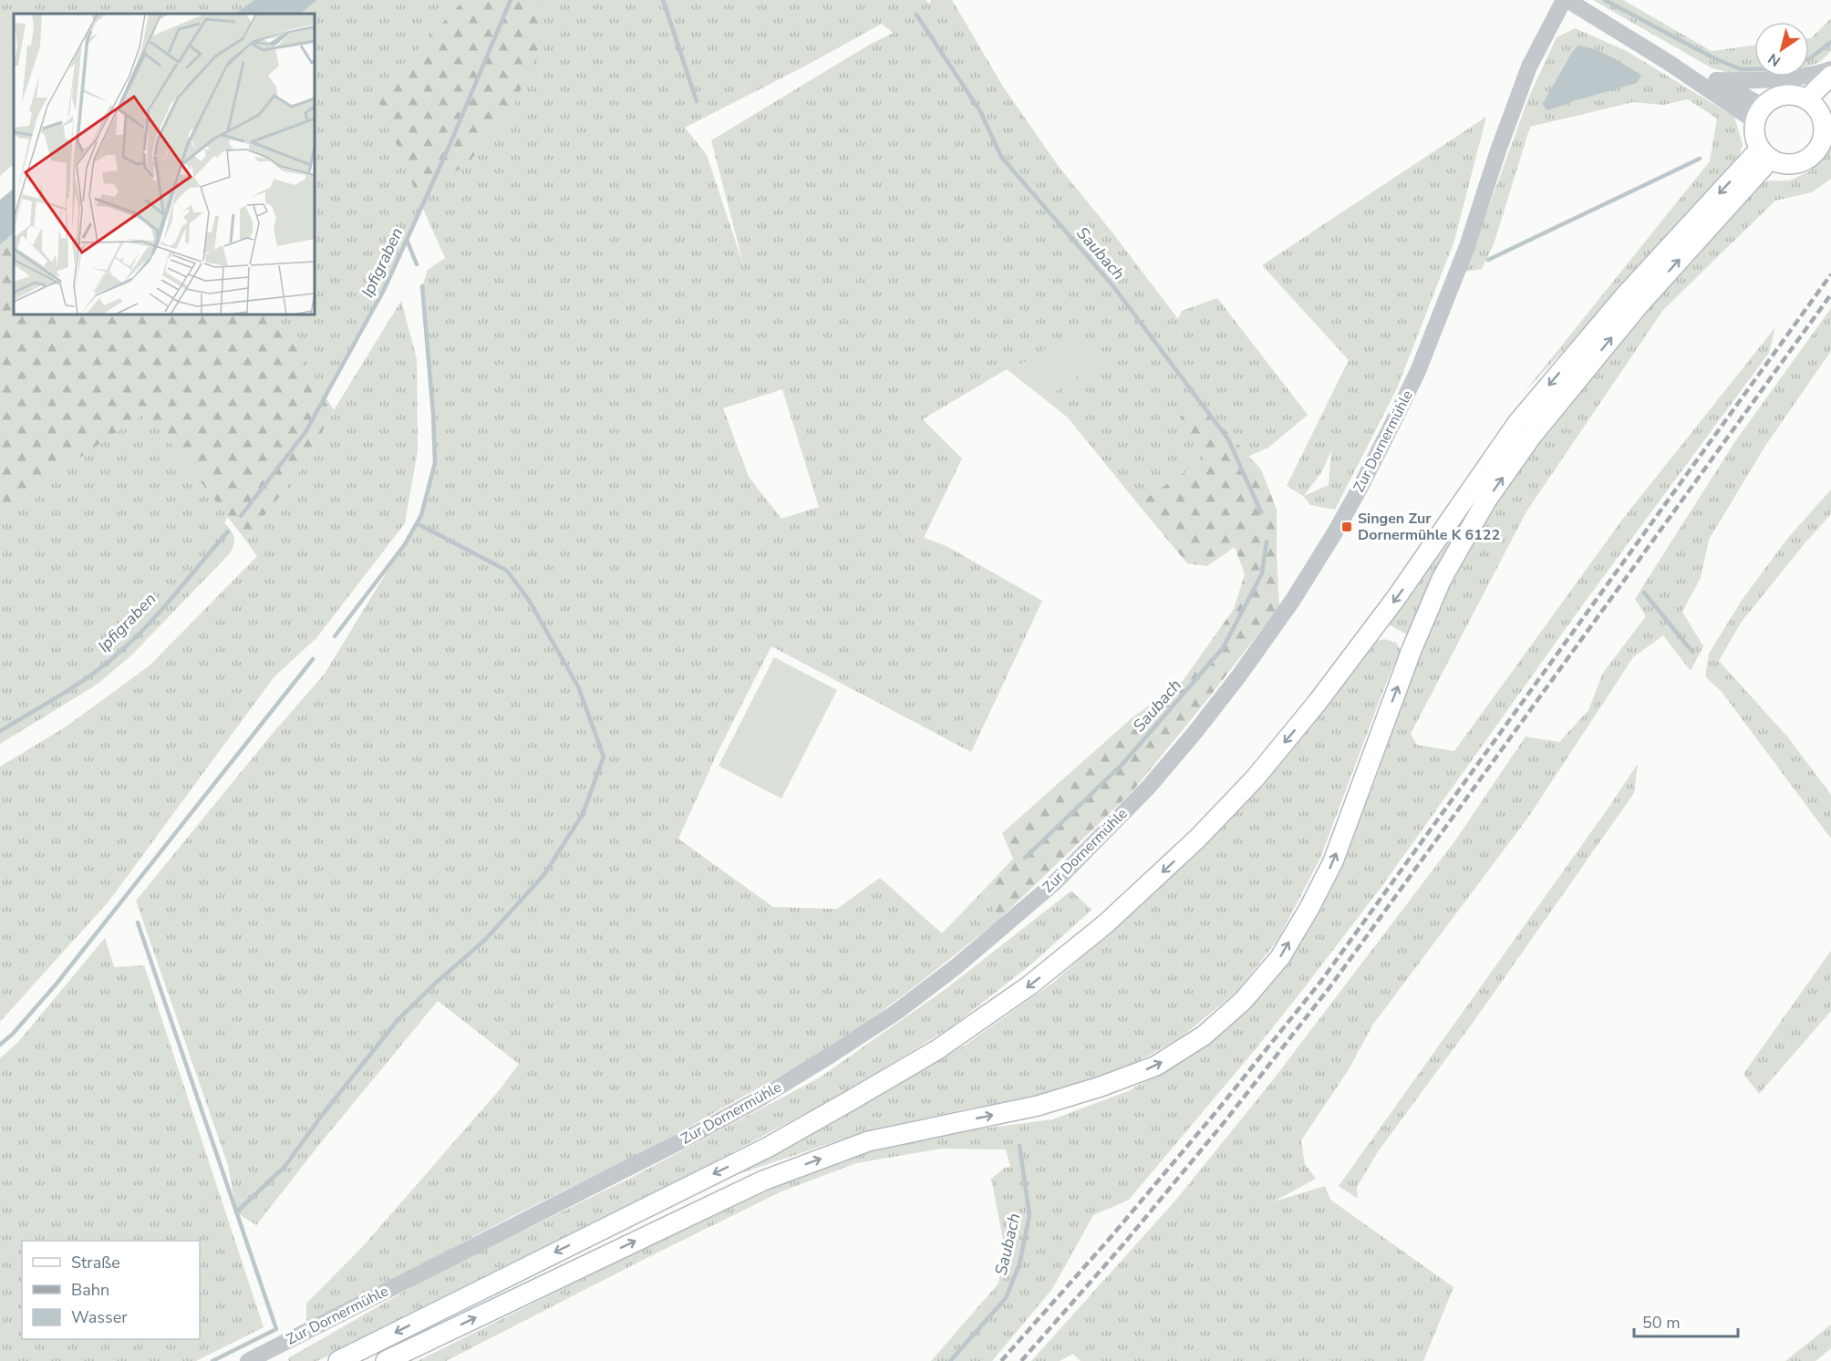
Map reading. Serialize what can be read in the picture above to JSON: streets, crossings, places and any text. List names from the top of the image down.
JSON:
{
  "streets": {
    "street": ["Zur Dornermühle"]
  },
  "water": ["Saubach", "Ipfigraben"],
  "places": {
    "transit": ["Singen Zur Dornermühle K 6122"]
  },
  "legend": ["Straße", "Bahn", "Wasser"],
  "scale_bar": "50 m",
  "north": "bottom left"
}
